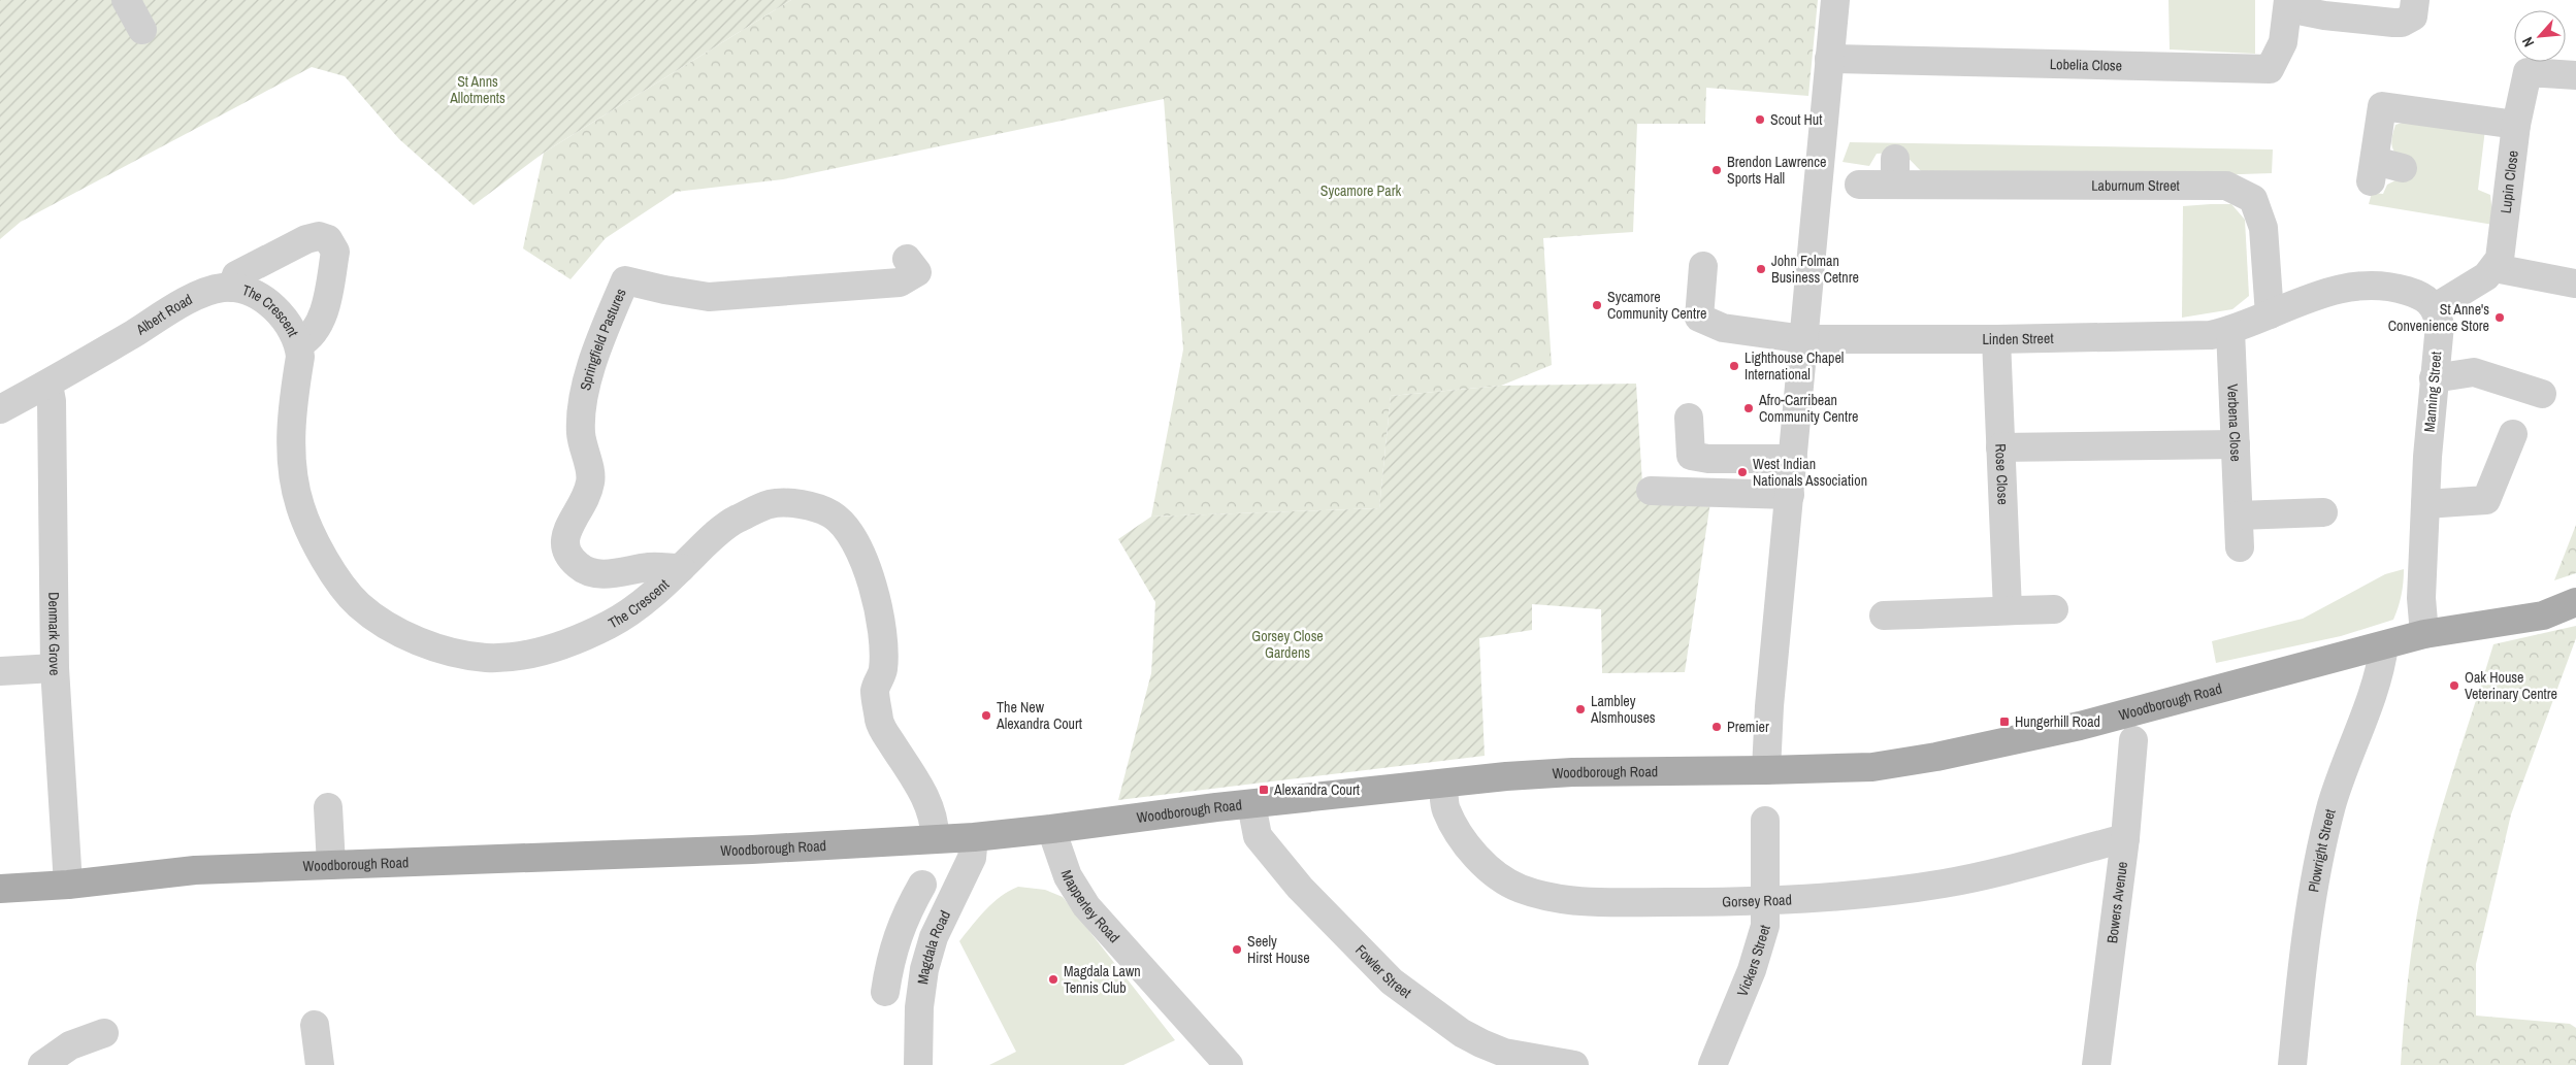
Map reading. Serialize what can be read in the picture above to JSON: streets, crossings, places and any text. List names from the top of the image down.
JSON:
{
  "streets": {
    "main road": ["Woodborough Road"],
    "street": [
      "Lobelia Close",
      "Lupin Close",
      "Laburnum Street",
      "The Crescent",
      "Albert Road",
      "Linden Street",
      "Springfield Pastures",
      "Manning Street",
      "Verbena Close",
      "Rose Close",
      "Denmark Grove",
      "Plowright Street",
      "Gorsey Road",
      "Bowers Avenue",
      "Mapperley Road",
      "Magdala Road",
      "Vickers Street",
      "Fowler Street"
    ]
  },
  "crossings": [
    ["The Crescent", "Albert Road"],
    ["The Crescent", "Springfield Pastures"],
    ["The Crescent", "Woodborough Road"],
    ["Albert Road", "Denmark Grove"],
    ["Linden Street", "Verbena Close"],
    ["Linden Street", "Rose Close"],
    ["Manning Street", "Woodborough Road"],
    ["Denmark Grove", "Woodborough Road"],
    ["Woodborough Road", "Plowright Street"],
    ["Woodborough Road", "Gorsey Road"],
    ["Woodborough Road", "Mapperley Road"],
    ["Woodborough Road", "Magdala Road"],
    ["Woodborough Road", "Fowler Street"],
    ["Gorsey Road", "Bowers Avenue"],
    ["Gorsey Road", "Vickers Street"]
  ],
  "parks": ["St Anns Allotments", "Sycamore Park", "Gorsey Close Gardens"],
  "places": {
    "other": [
      "Scout Hut",
      "Brendon Lawrence Sports Hall",
      "John Folman Business Cetnre",
      "Sycamore Community Centre",
      "St Anne's Convenience Store",
      "Lighthouse Chapel International",
      "Afro-Carribean Community Centre",
      "West Indian Nationals Association",
      "Oak House Veterinary Centre",
      "Lambley Alsmhouses",
      "The New Alexandra Court",
      "Premier",
      "Seely Hirst House",
      "Magdala Lawn Tennis Club"
    ],
    "transit": ["Hungerhill Road", "Alexandra Court"]
  },
  "north": "bottom left"
}
